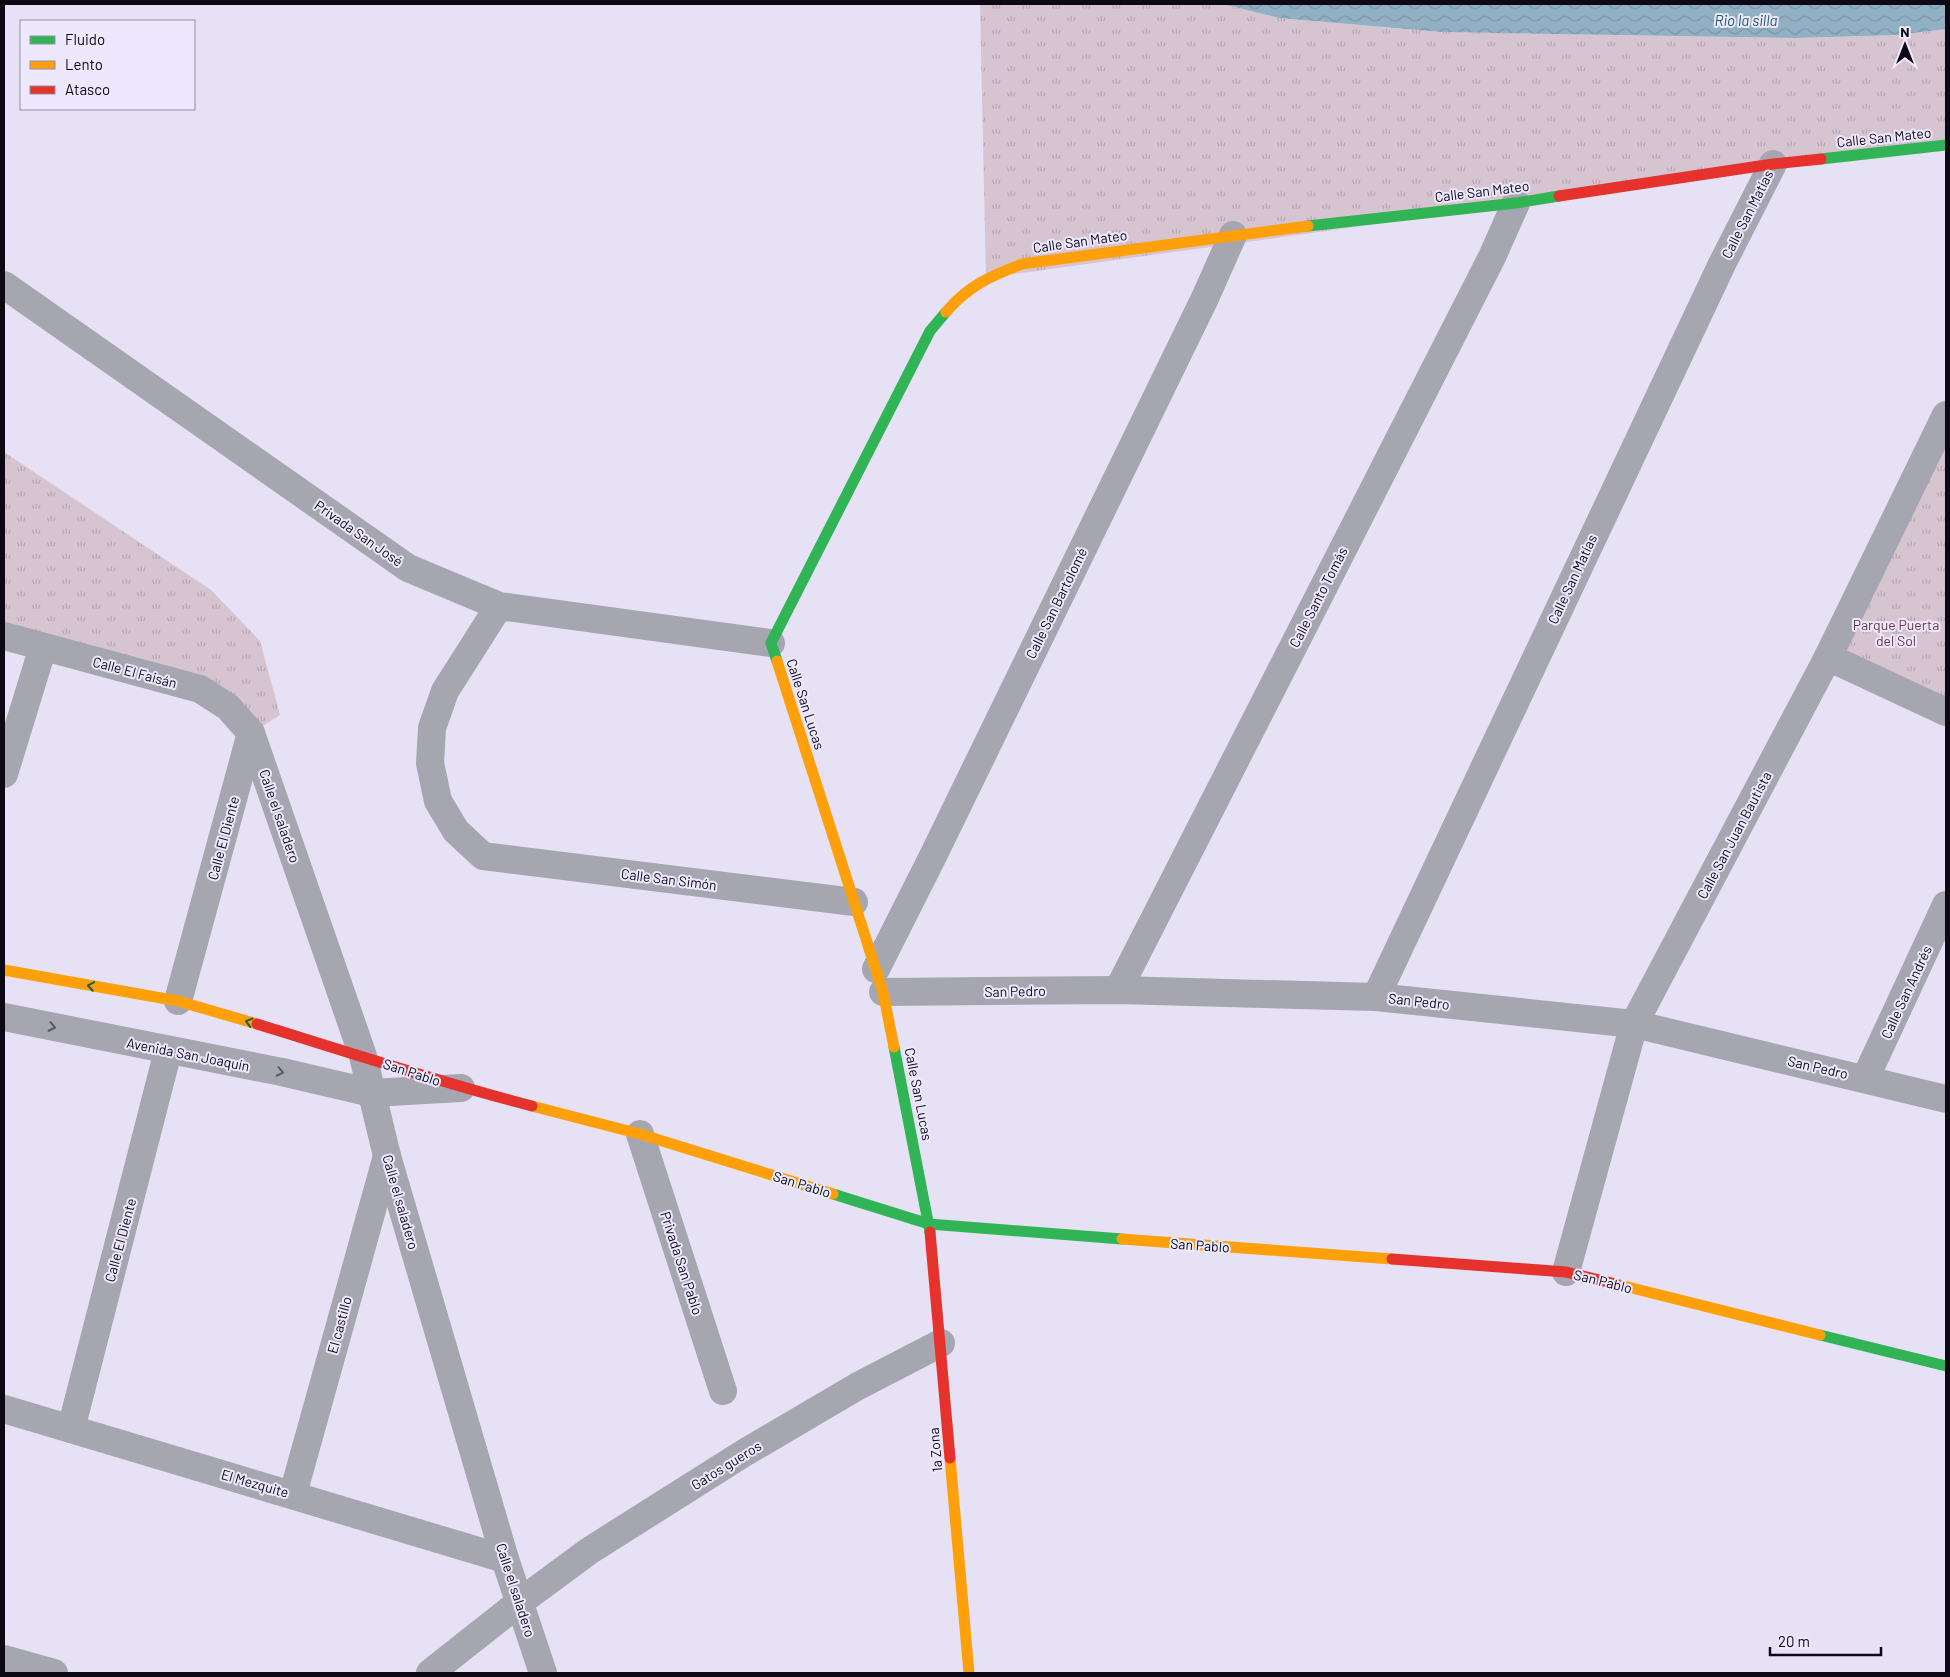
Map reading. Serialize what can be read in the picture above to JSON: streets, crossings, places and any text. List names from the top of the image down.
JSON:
{
  "streets": {
    "street": [
      "Calle San Mateo",
      "Calle San Matías",
      "Privada San José",
      "Calle Santo Tomás",
      "Calle San Bartolomé",
      "Calle El Faisán",
      "Calle San Lucas",
      "Calle el saladero",
      "Calle San Juan Bautista",
      "Calle El Diente",
      "Calle San Simón",
      "San Pedro",
      "Calle San Andrés",
      "Avenida San Joaquín",
      "San Pablo",
      "Privada San Pablo",
      "El castillo",
      "1a Zona",
      "Gatos gueros",
      "El Mezquite"
    ]
  },
  "crossings": [
    ["Calle San Mateo", "Calle San Matías"],
    ["Calle San Mateo", "Privada San José"],
    ["Calle San Mateo", "Calle Santo Tomás"],
    ["Calle San Mateo", "Calle San Bartolomé"],
    ["Calle San Mateo", "Calle San Lucas"],
    ["Calle San Matías", "San Pedro"],
    ["Privada San José", "Calle San Lucas"],
    ["Privada San José", "Calle San Simón"],
    ["Calle Santo Tomás", "San Pedro"],
    ["Calle San Bartolomé", "Calle San Lucas"],
    ["Calle San Bartolomé", "San Pedro"],
    ["Calle El Faisán", "Calle el saladero"],
    ["Calle El Faisán", "Calle El Diente"],
    ["Calle San Lucas", "Calle San Simón"],
    ["Calle San Lucas", "San Pedro"],
    ["Calle San Lucas", "San Pablo"],
    ["Calle San Lucas", "1a Zona"],
    ["Calle el saladero", "Calle El Diente"],
    ["Calle el saladero", "Avenida San Joaquín"],
    ["Calle el saladero", "San Pablo"],
    ["Calle el saladero", "El castillo"],
    ["Calle el saladero", "Gatos gueros"],
    ["Calle el saladero", "El Mezquite"],
    ["Calle San Juan Bautista", "San Pedro"],
    ["Calle San Juan Bautista", "San Pablo"],
    ["Calle El Diente", "Avenida San Joaquín"],
    ["Calle El Diente", "El Mezquite"],
    ["San Pedro", "Calle San Andrés"],
    ["Avenida San Joaquín", "San Pablo"],
    ["San Pablo", "Privada San Pablo"],
    ["San Pablo", "1a Zona"],
    ["El castillo", "El Mezquite"],
    ["1a Zona", "Gatos gueros"]
  ],
  "water": ["Rio la silla"],
  "parks": ["Parque Puerta del Sol"],
  "legend": ["Fluido", "Lento", "Atasco"],
  "scale_bar": "20 m",
  "north": "top"
}
